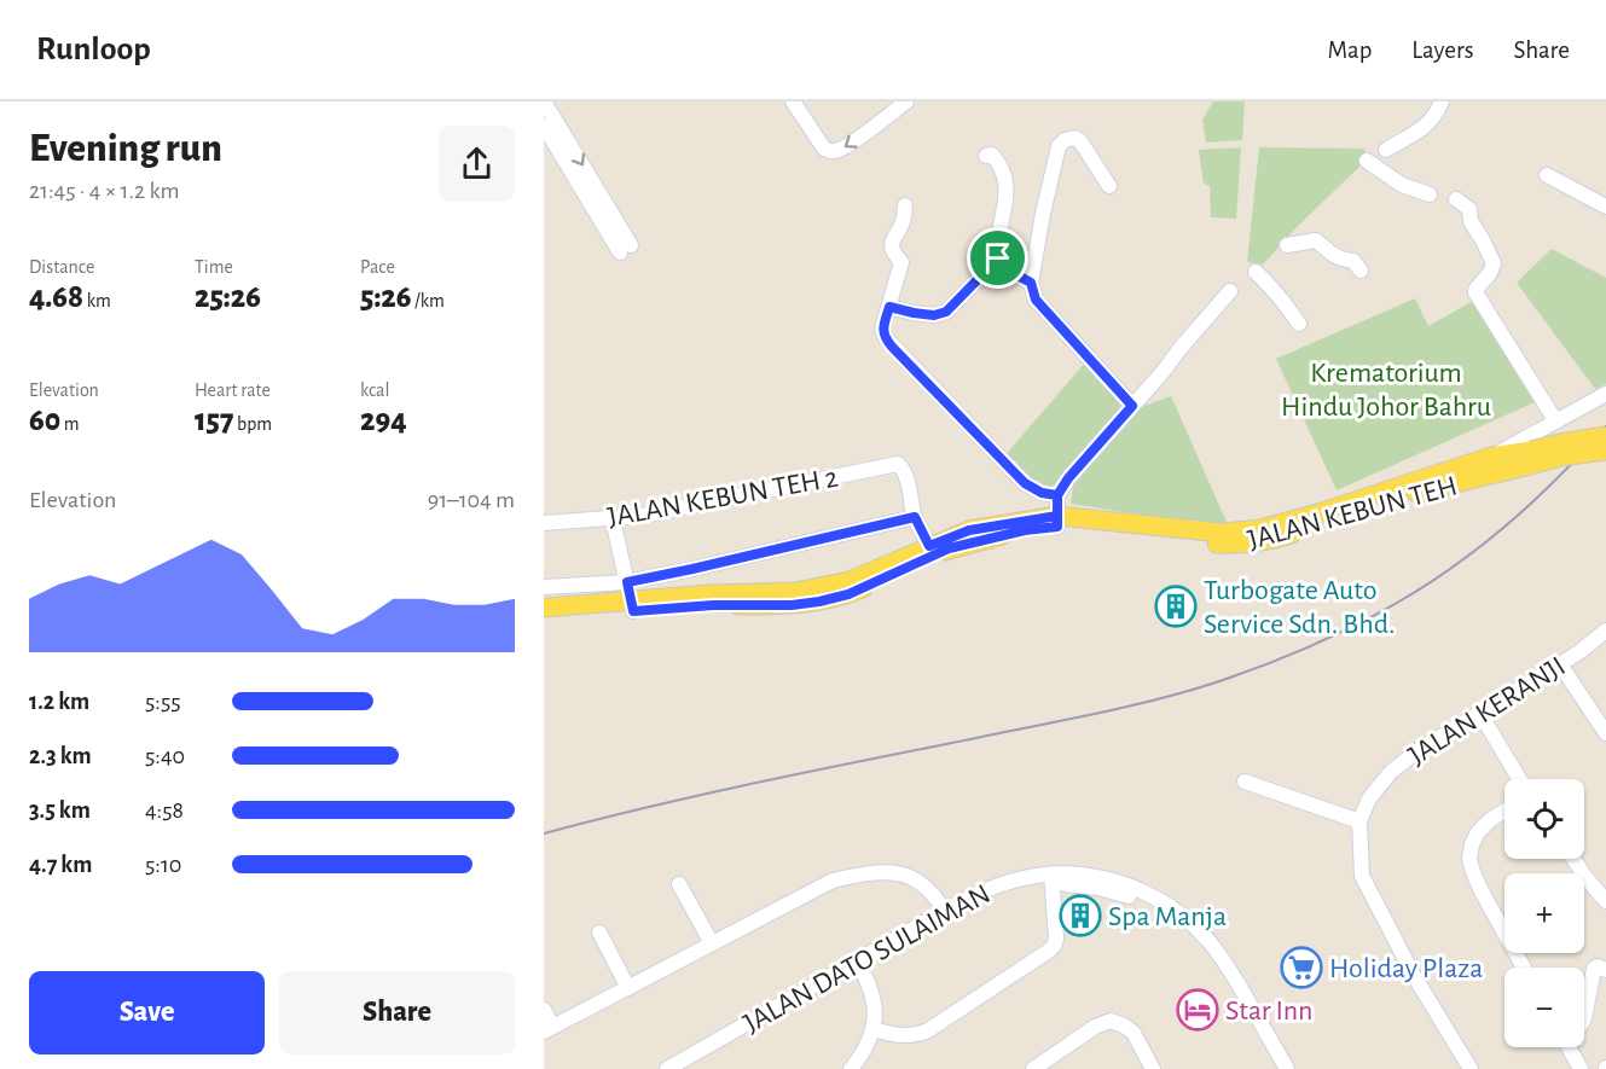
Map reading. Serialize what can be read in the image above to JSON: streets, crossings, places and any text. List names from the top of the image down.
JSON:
{
  "streets": {
    "main road": ["JALAN KEBUN TEH"],
    "street": ["JALAN KEBUN TEH 2", "JALAN KERANJI", "JALAN DATO SULAIMAN"]
  },
  "parks": ["Krematorium Hindu Johor Bahru"],
  "places": {
    "building": ["Turbogate Auto Service Sdn. Bhd.", "Spa Manja"],
    "supermarket": ["Holiday Plaza"],
    "hotel": ["Star Inn"]
  },
  "page": {
    "header": "Runloop",
    "nav": ["Map", "Layers", "Share"],
    "heading": ["Evening run", "21:45 · 4 × 1.2 km"],
    "stats": [
      ["Distance", "4.68 km"],
      ["Time", "25:26"],
      ["Pace", "5:26 /km"],
      ["Elevation", "60 m"],
      ["Heart rate", "157 bpm"],
      ["kcal", "294"]
    ],
    "chart": ["Elevation", "91–104 m"],
    "list": [
      {
        "name": "1.2 km",
        "note": "5:55"
      },
      {
        "name": "2.3 km",
        "note": "5:40"
      },
      {
        "name": "3.5 km",
        "note": "4:58"
      },
      {
        "name": "4.7 km",
        "note": "5:10"
      }
    ],
    "map_buttons": ["+", "−"],
    "buttons": ["Save", "Share"]
  }
}
